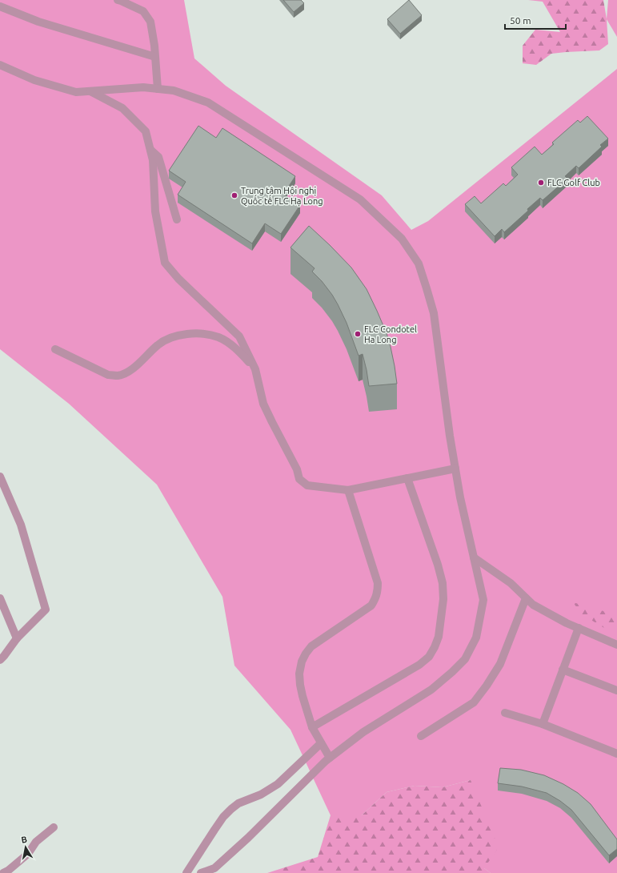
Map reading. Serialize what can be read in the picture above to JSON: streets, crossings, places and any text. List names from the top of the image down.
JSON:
{
  "places": ["FLC Golf Club", "Trung tâm Hội nghị Quốc tế FLC Hạ Long", "FLC Condotel Ha Long"],
  "scale_bar": "50 m",
  "north": "top"
}
